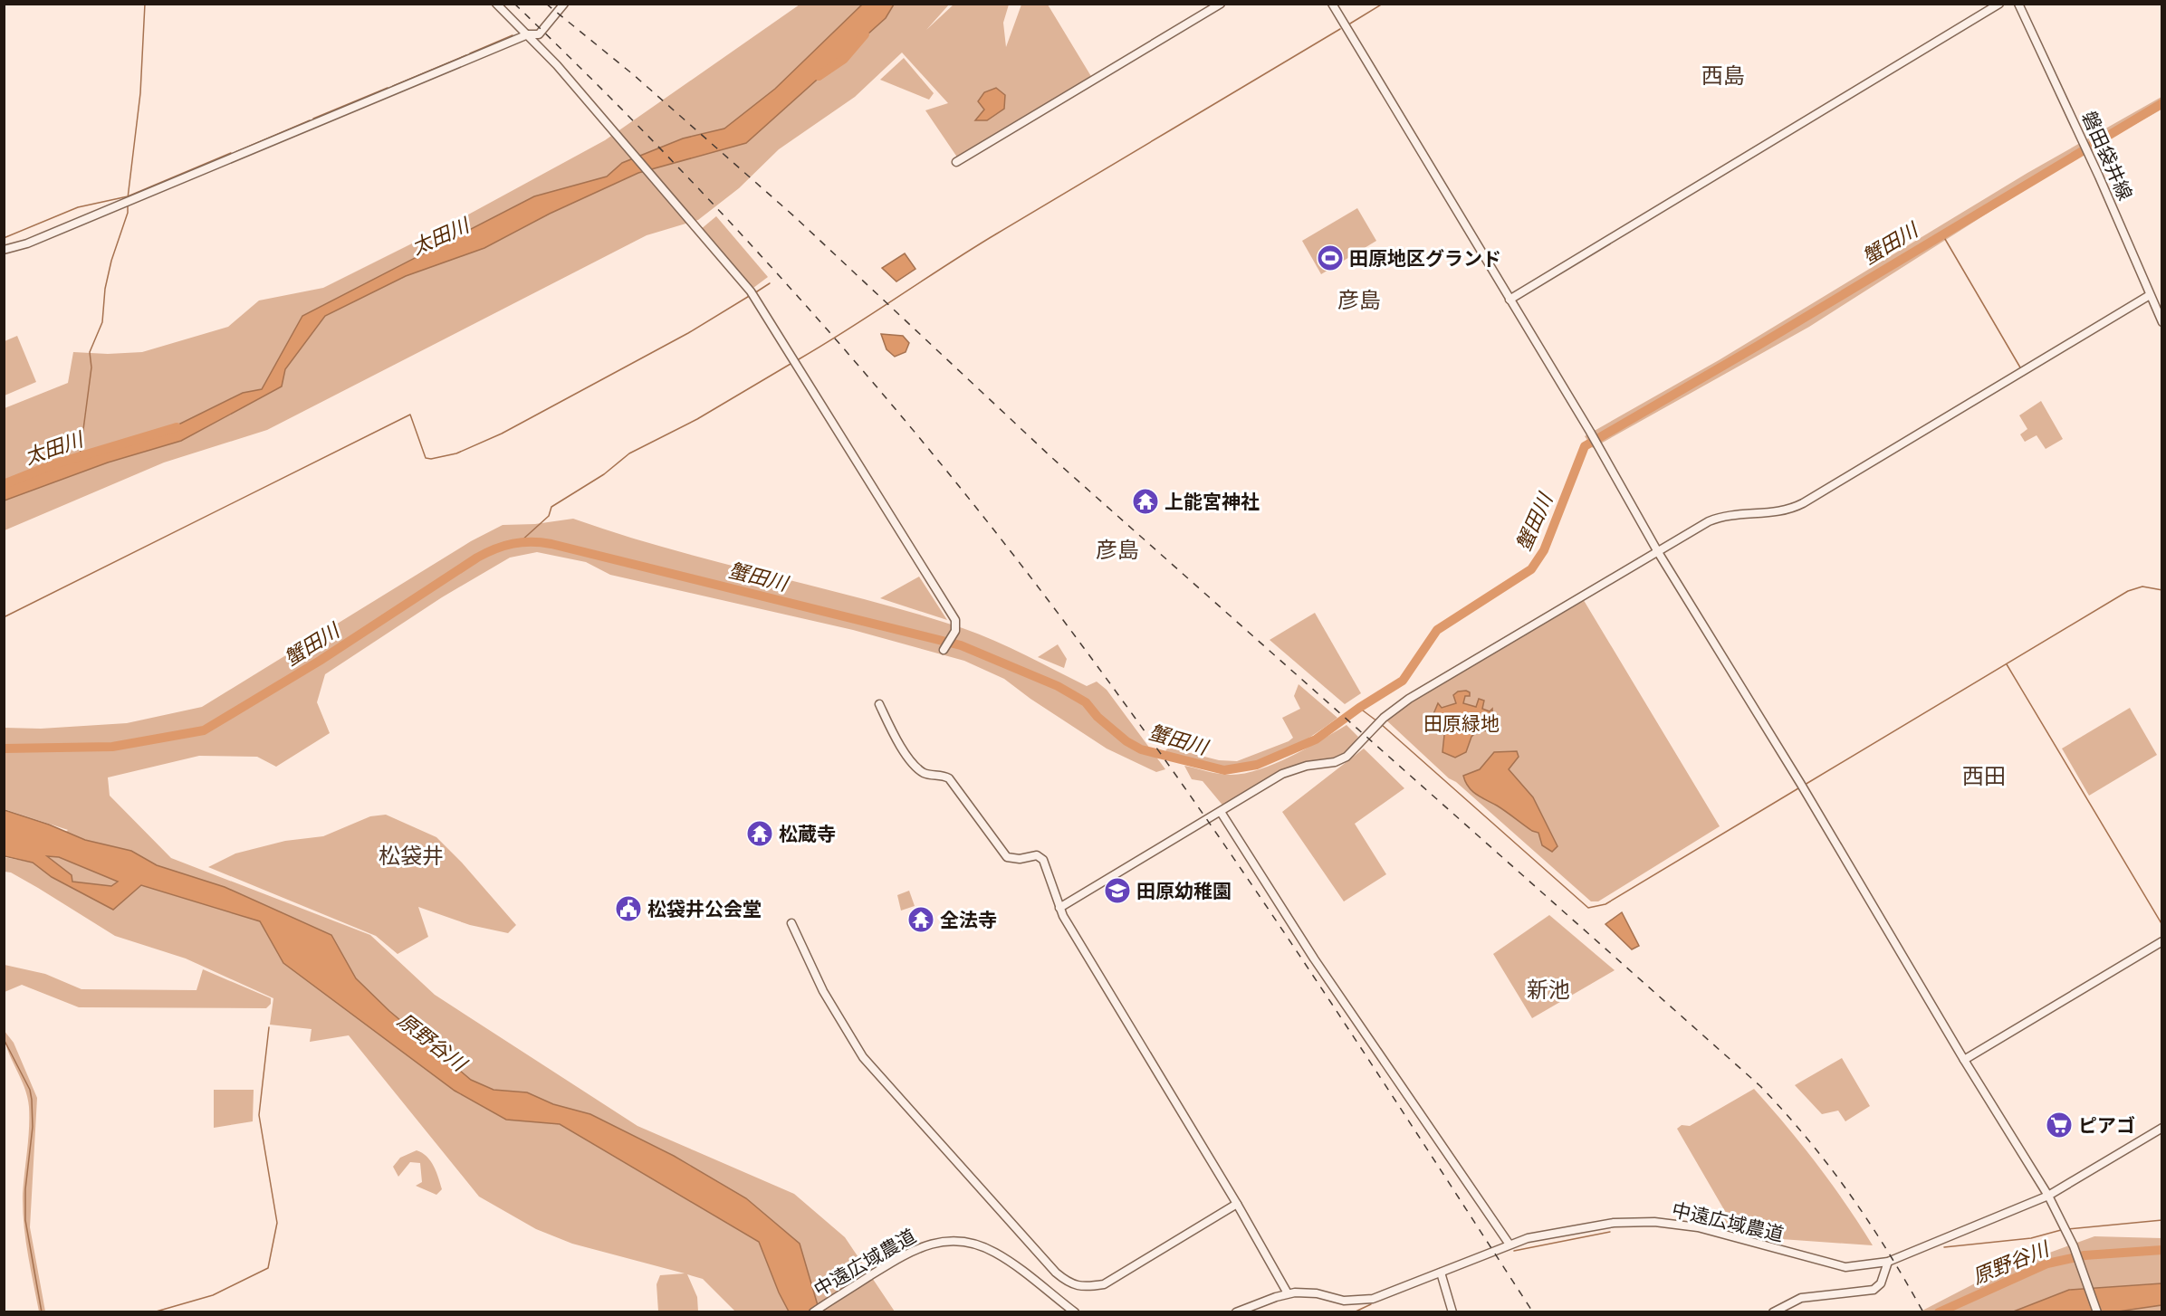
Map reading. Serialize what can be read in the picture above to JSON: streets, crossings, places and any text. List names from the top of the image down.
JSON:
{
  "streets": {
    "street": ["磐田袋井線", "中遠広域農道"]
  },
  "districts": [
    "西島",
    "彦島",
    "彦島",
    "西田",
    "松袋井",
    "新池"
  ],
  "water": ["太田川", "蟹田川", "原野谷川"],
  "parks": ["田原緑地"],
  "places": {
    "sports": ["田原地区グランド"],
    "temple": ["上能宮神社", "松蔵寺", "全法寺"],
    "school or university": ["田原幼稚園"],
    "public building": ["松袋井公会堂"],
    "supermarket": ["ピアゴ"]
  }
}
